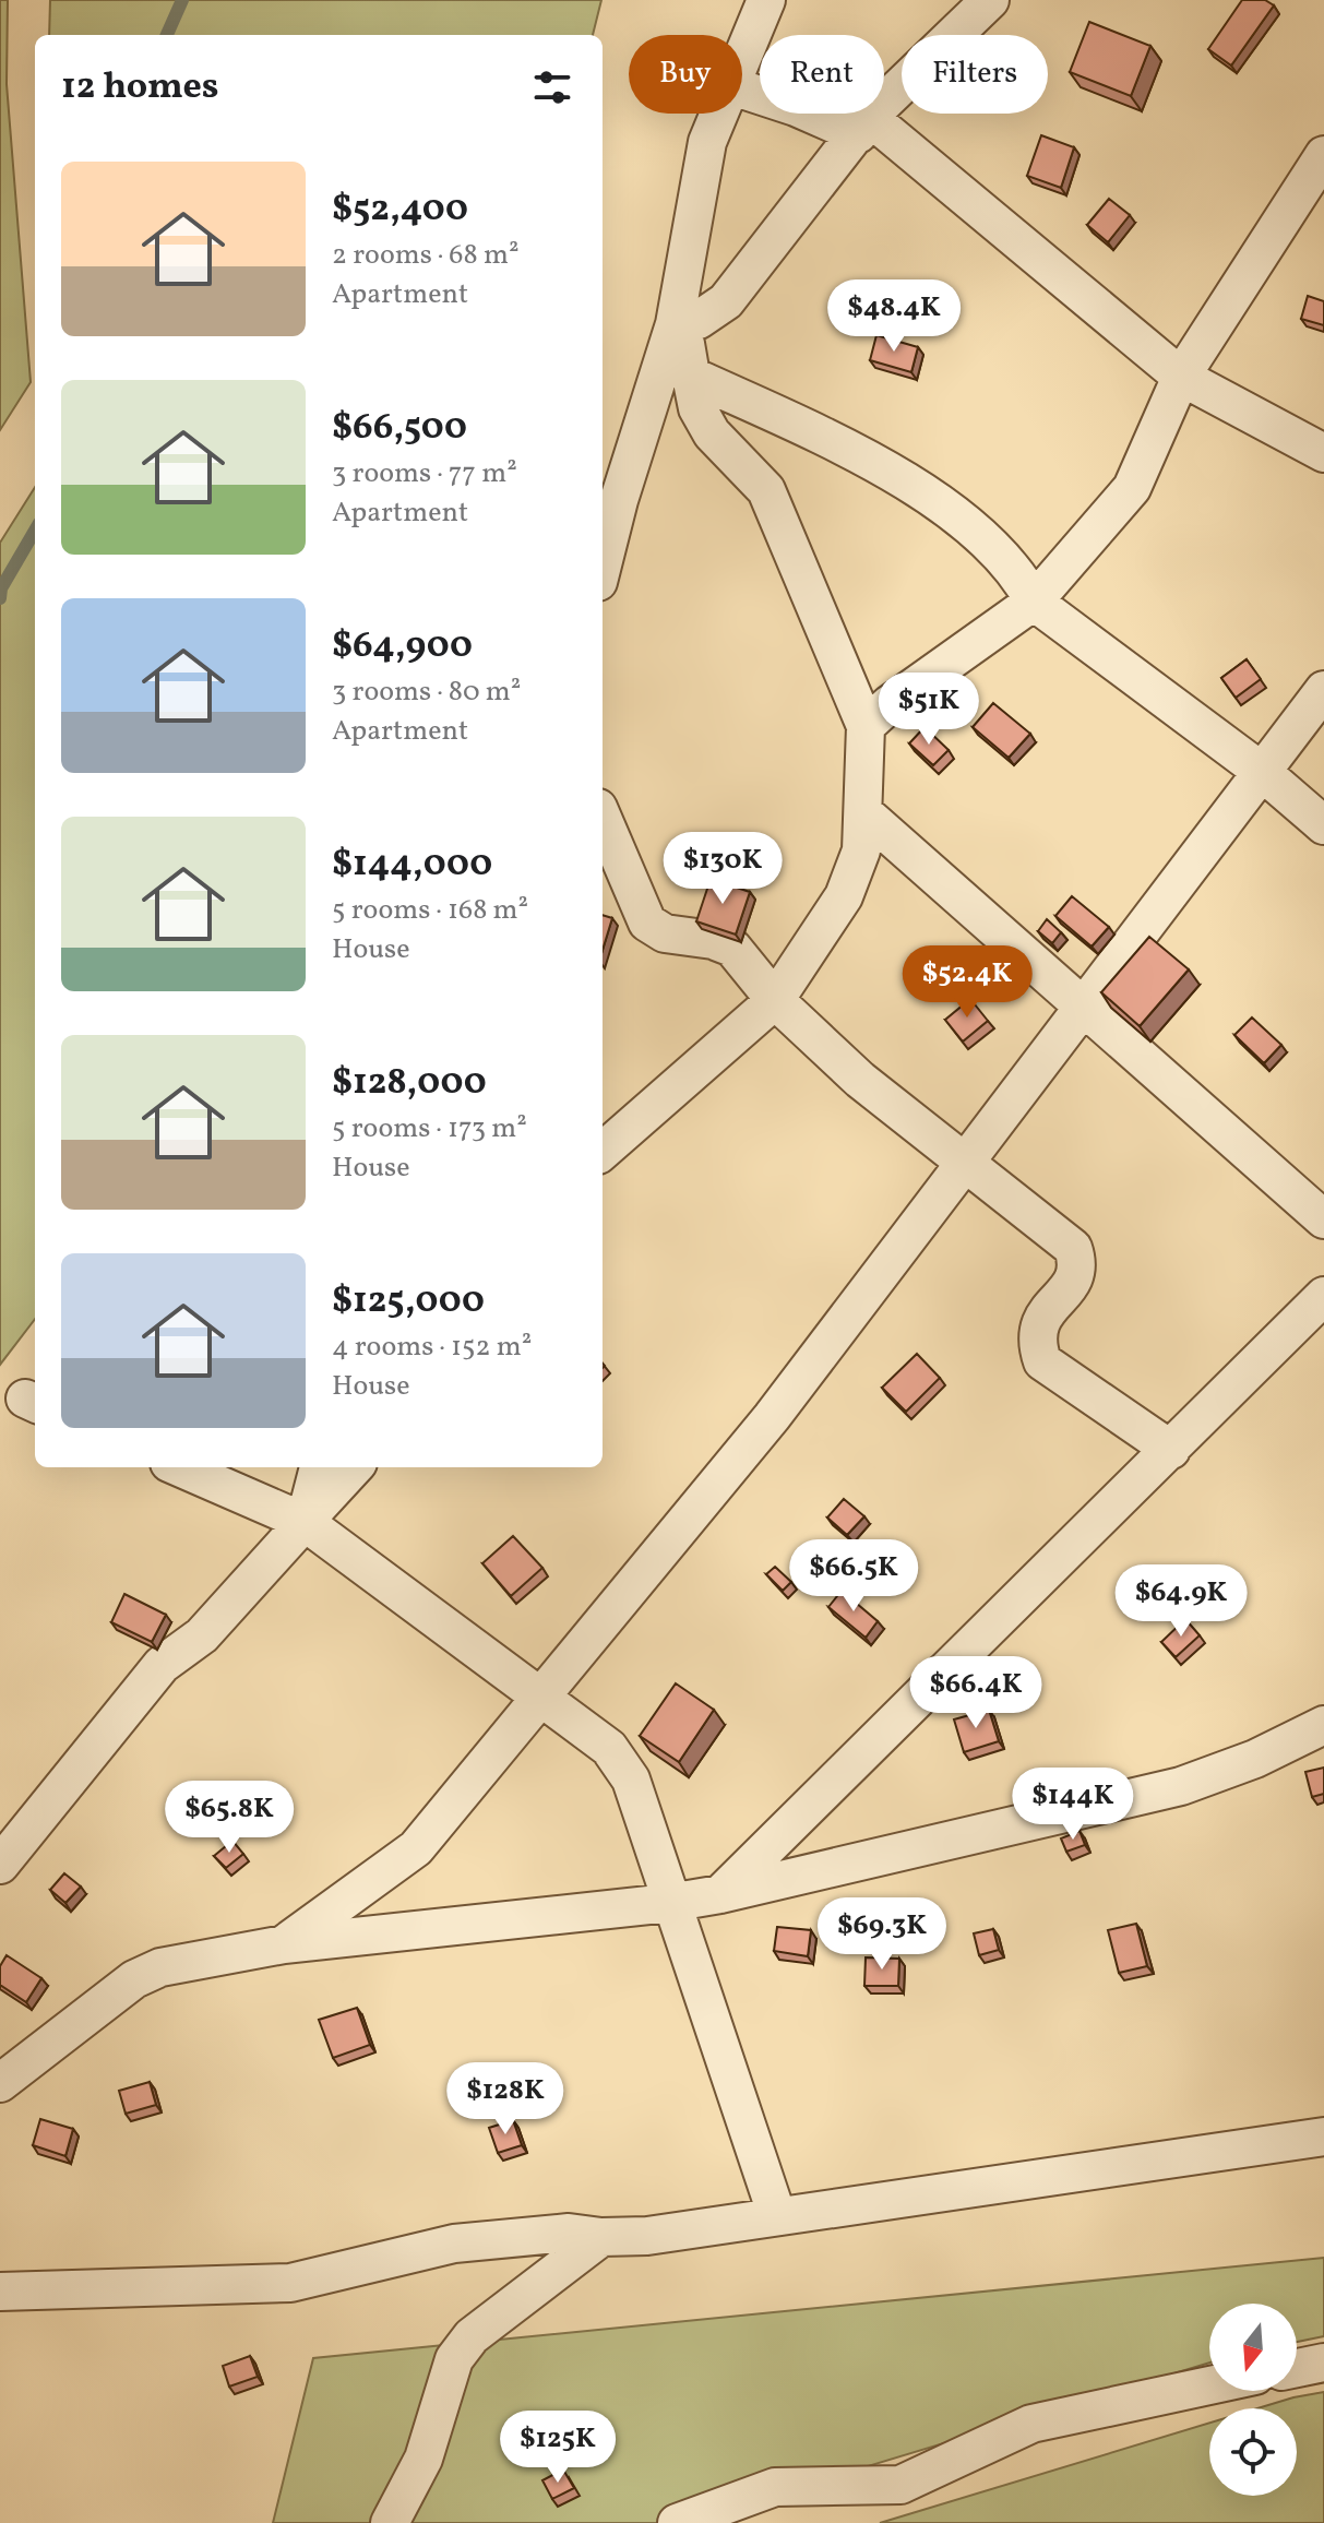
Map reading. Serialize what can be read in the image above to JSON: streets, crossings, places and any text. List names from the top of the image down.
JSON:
{
  "north": "bottom",
  "page": {
    "chip": ["Buy", "Rent", "Filters"],
    "heading": "12 homes",
    "list": [
      {
        "name": "$52,400",
        "note": "2 rooms · 68 m² · Apartment"
      },
      {
        "name": "$66,500",
        "note": "3 rooms · 77 m² · Apartment"
      },
      {
        "name": "$64,900",
        "note": "3 rooms · 80 m² · Apartment"
      },
      {
        "name": "$144,000",
        "note": "5 rooms · 168 m² · House"
      },
      {
        "name": "$128,000",
        "note": "5 rooms · 173 m² · House"
      },
      {
        "name": "$125,000",
        "note": "4 rooms · 152 m² · House"
      }
    ],
    "price": [
      "$48.4K",
      "$51K",
      "$130K",
      "$52.4K",
      "$66.5K",
      "$64.9K",
      "$66.4K",
      "$144K",
      "$65.8K",
      "$69.3K",
      "$128K",
      "$125K"
    ]
  }
}
